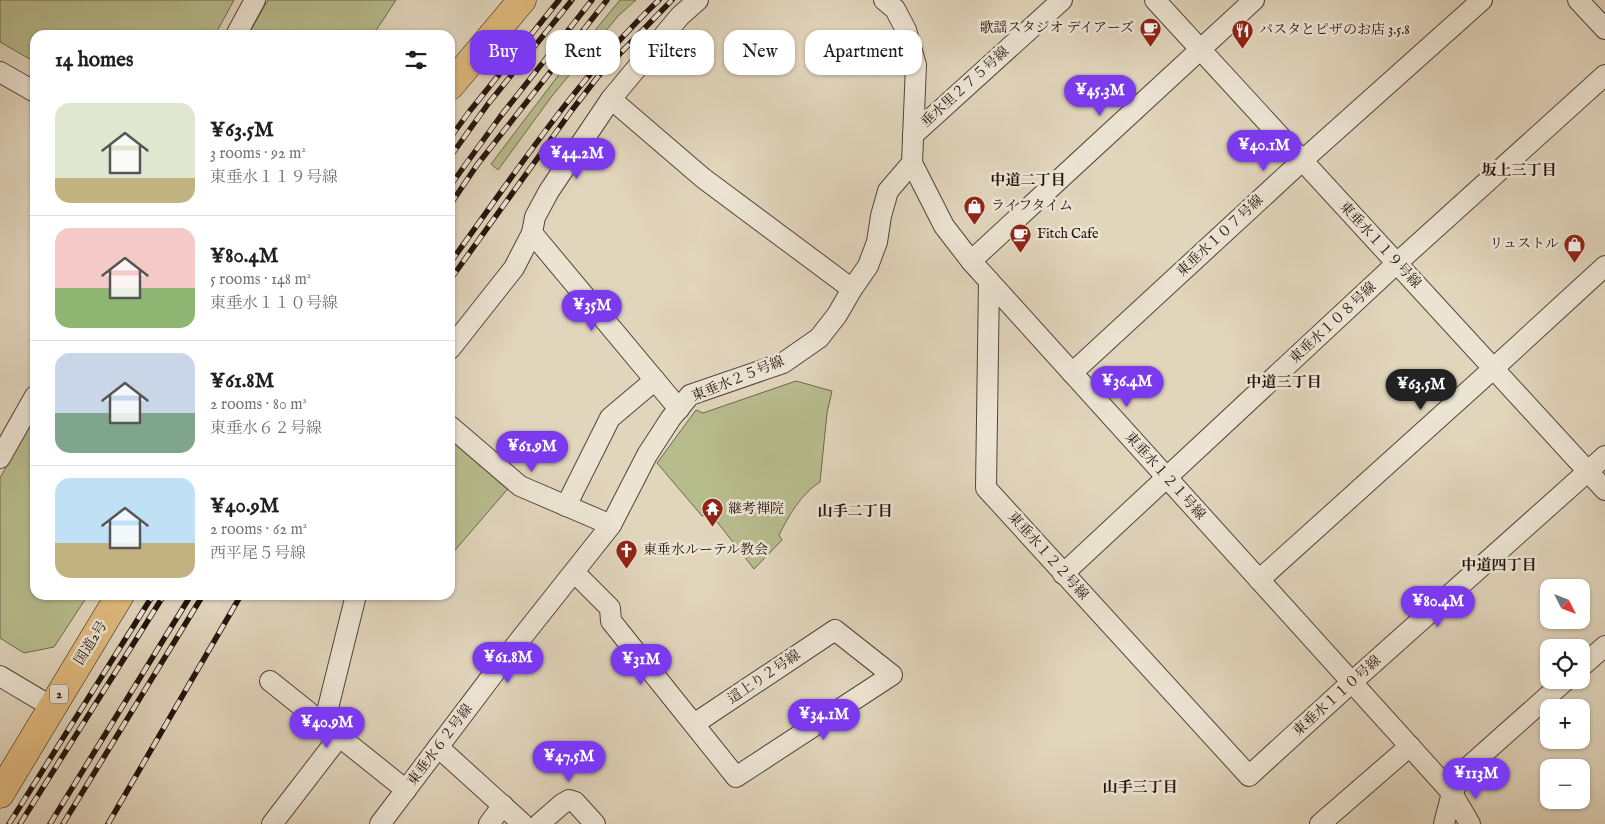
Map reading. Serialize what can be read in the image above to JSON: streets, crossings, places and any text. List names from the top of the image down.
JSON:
{
  "streets": {
    "highway": ["国道2号", "2"],
    "street": [
      "垂水里２７５号線",
      "東垂水１０７号線",
      "東垂水１１９号線",
      "東垂水１０８号線",
      "東垂水２５号線",
      "東垂水１２１号線",
      "東垂水１２２号線",
      "這上り２号線",
      "東垂水１１０号線",
      "東垂水６２号線"
    ]
  },
  "crossings": [
    ["垂水里２７５号線", "東垂水１２１号線"],
    ["東垂水１０７号線", "東垂水１１９号線"],
    ["東垂水１０７号線", "東垂水１２１号線"],
    ["東垂水１１９号線", "東垂水１０８号線"],
    ["東垂水１１９号線", "東垂水１１０号線"],
    ["東垂水１０８号線", "東垂水１２１号線"],
    ["東垂水１０８号線", "東垂水１２２号線"],
    ["東垂水２５号線", "東垂水１２１号線"],
    ["東垂水２５号線", "東垂水６２号線"],
    ["東垂水１２１号線", "東垂水１２２号線"],
    ["東垂水１２１号線", "東垂水１１０号線"],
    ["東垂水１２２号線", "東垂水１１０号線"]
  ],
  "districts": [
    "坂上三丁目",
    "中道二丁目",
    "中道三丁目",
    "山手二丁目",
    "中道四丁目",
    "山手三丁目"
  ],
  "places": {
    "cafe": ["歌謡スタジオ デイアーズ", "Fitch Cafe"],
    "restaurant": ["パスタとピザのお店 3.5.8"],
    "shop": ["ライフタイム", "リュストル"],
    "temple": ["継考禅院"],
    "church": ["東垂水ルーテル教会"]
  },
  "north": "bottom right",
  "page": {
    "chip": [
      "Buy",
      "Rent",
      "Filters",
      "New",
      "Apartment"
    ],
    "heading": "14 homes",
    "price": [
      "¥45.3M",
      "¥40.1M",
      "¥44.2M",
      "¥35M",
      "¥36.4M",
      "¥63.5M",
      "¥61.9M",
      "¥80.4M",
      "¥61.8M",
      "¥31M",
      "¥34.1M",
      "¥40.9M",
      "¥47.5M",
      "¥113M"
    ],
    "list": [
      {
        "name": "¥63.5M",
        "note": "3 rooms · 92 m² · 東垂水１１９号線"
      },
      {
        "name": "¥80.4M",
        "note": "5 rooms · 148 m² · 東垂水１１０号線"
      },
      {
        "name": "¥61.8M",
        "note": "2 rooms · 80 m² · 東垂水６２号線"
      },
      {
        "name": "¥40.9M",
        "note": "2 rooms · 62 m² · 西平尾５号線"
      }
    ],
    "map_buttons": ["+", "−"]
  }
}
